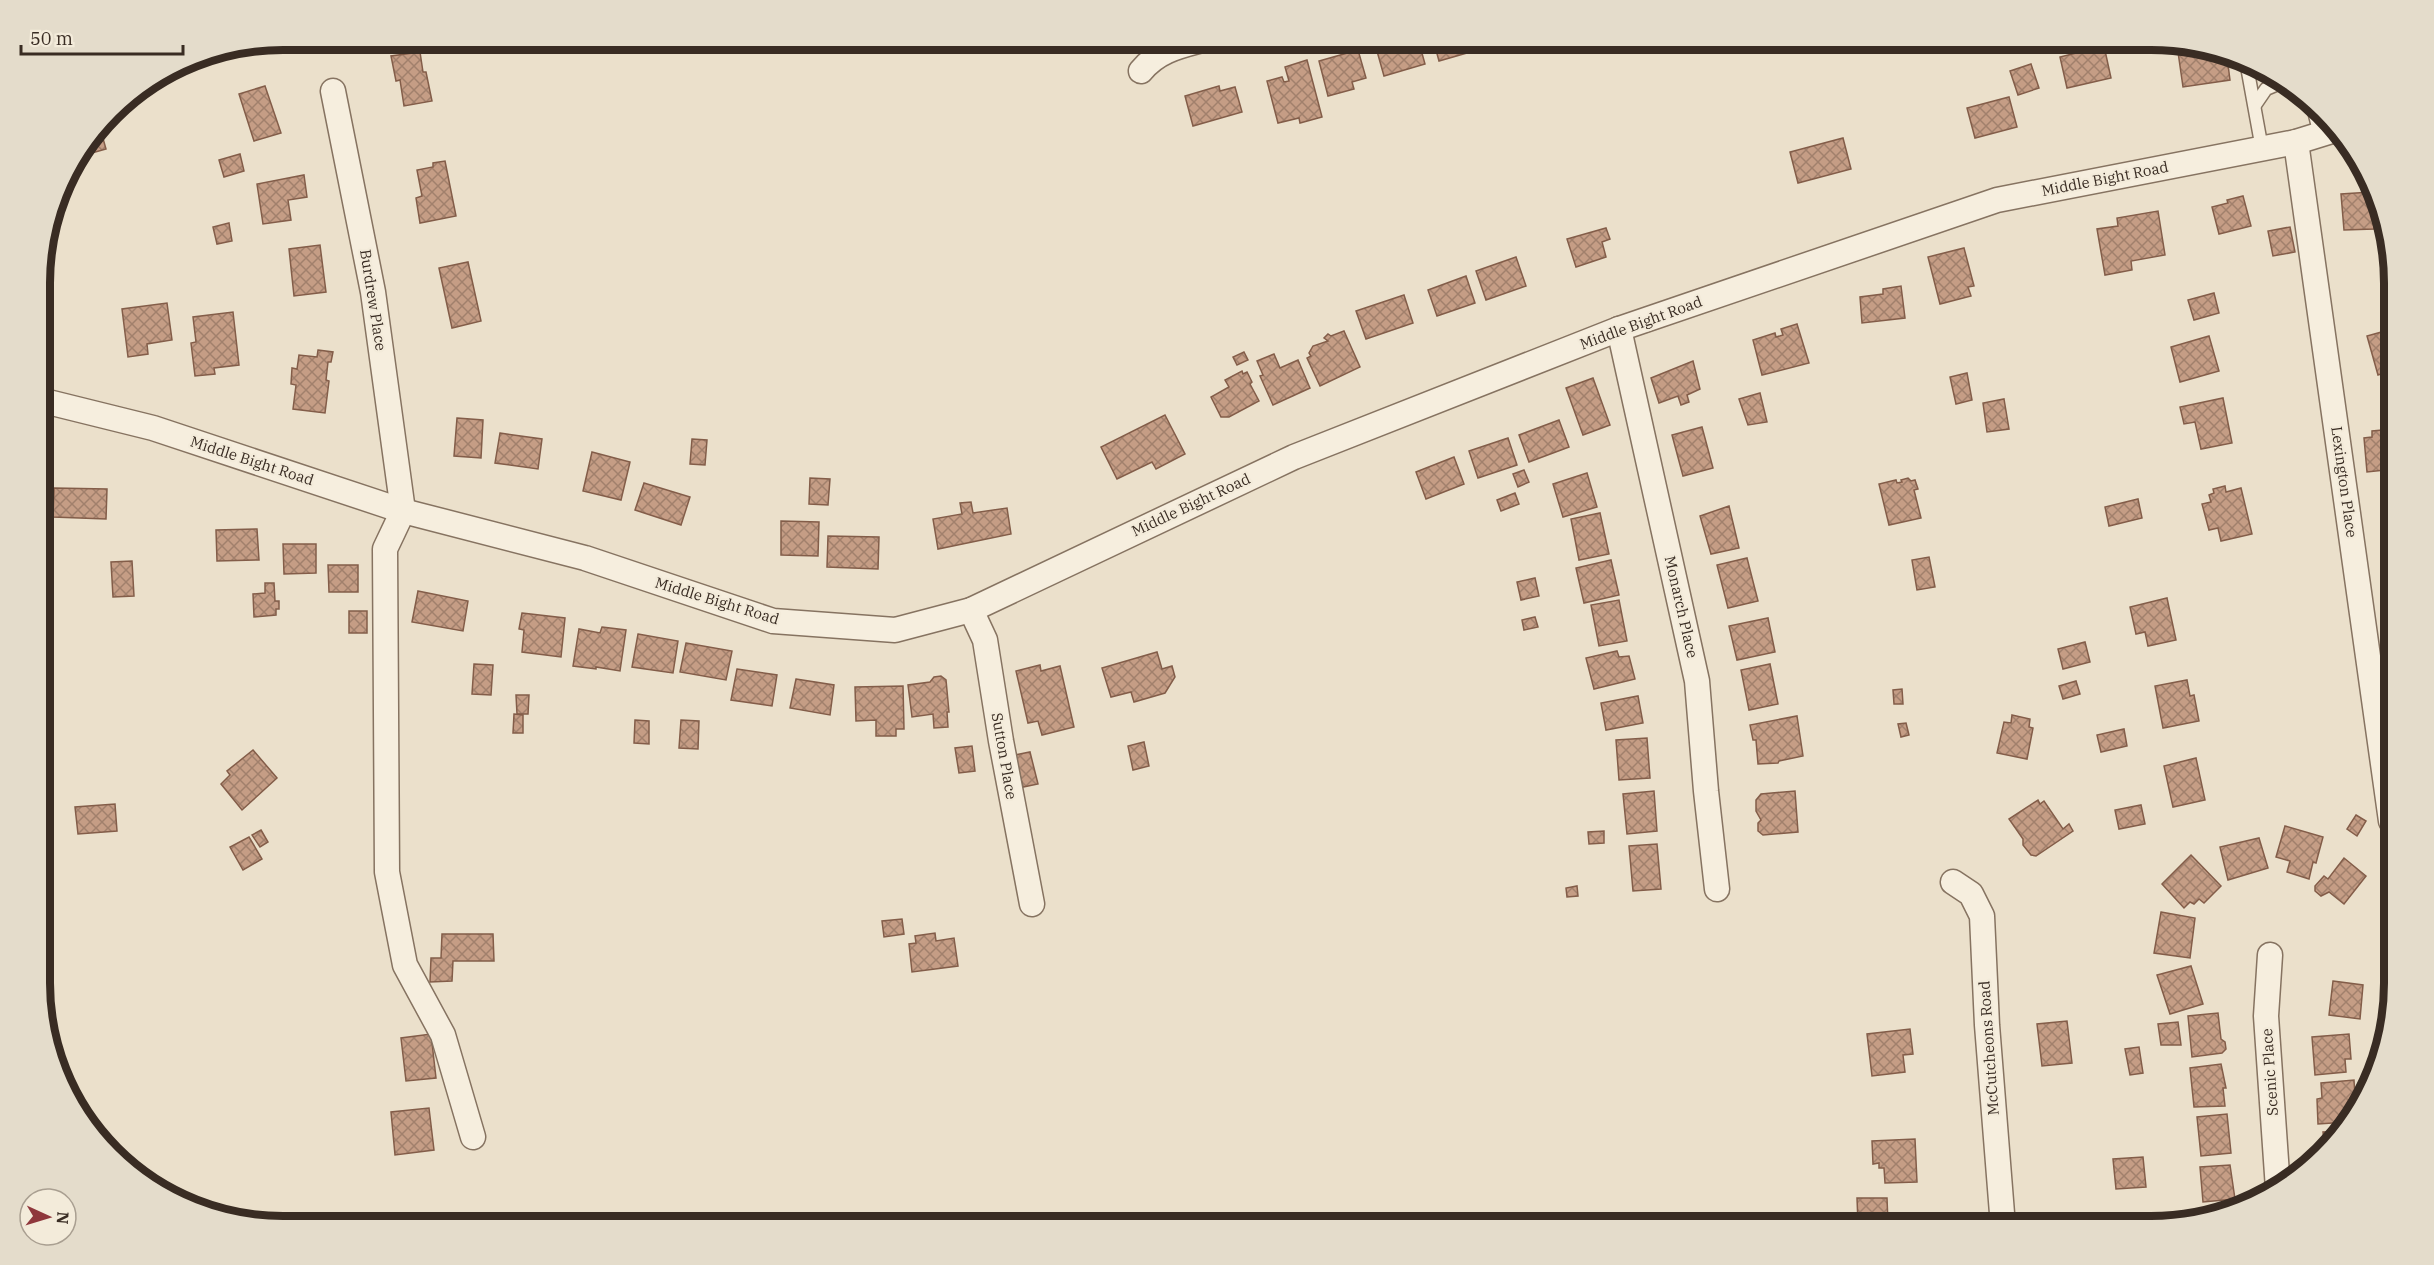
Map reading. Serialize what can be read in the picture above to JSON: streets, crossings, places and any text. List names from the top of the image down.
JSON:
{
  "streets": {
    "street": [
      "Middle Bight Road",
      "Burdrew Place",
      "Lexington Place",
      "Monarch Place",
      "Sutton Place",
      "McCutcheons Road",
      "Scenic Place"
    ]
  },
  "crossings": [
    ["Middle Bight Road", "Burdrew Place"],
    ["Middle Bight Road", "Lexington Place"],
    ["Middle Bight Road", "Monarch Place"],
    ["Middle Bight Road", "Sutton Place"]
  ],
  "scale_bar": "50 m",
  "north": "right"
}
